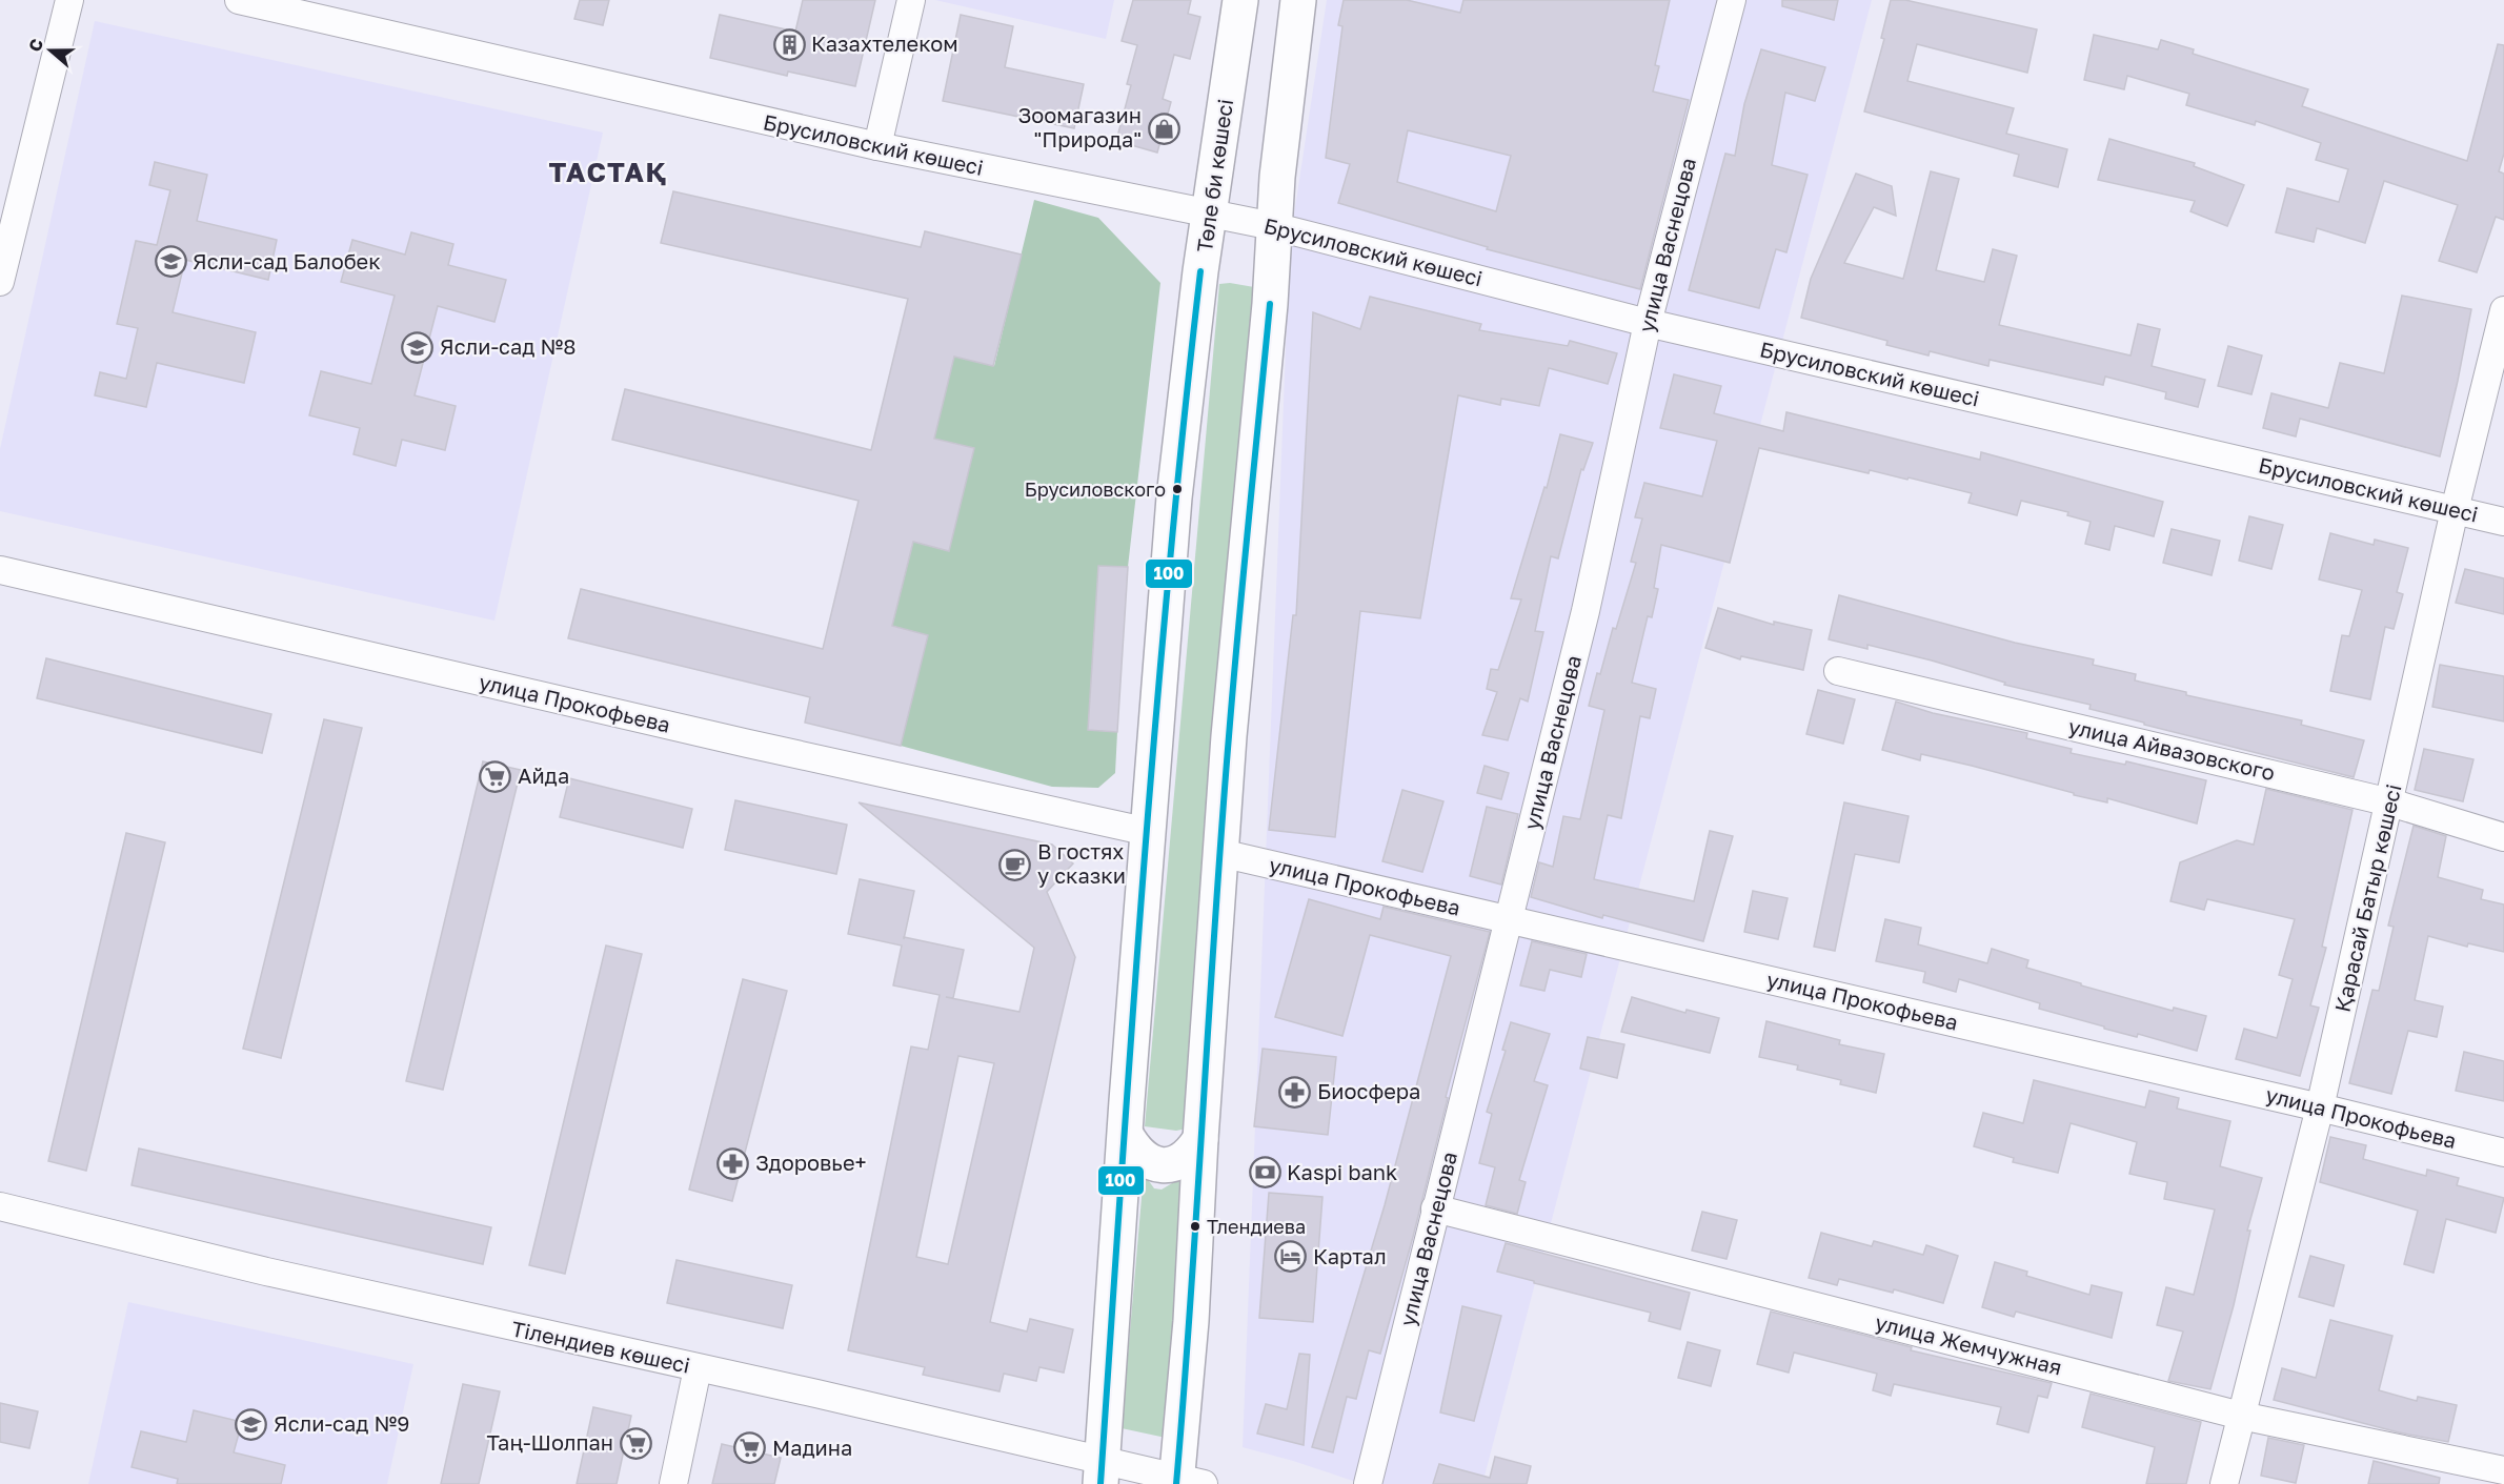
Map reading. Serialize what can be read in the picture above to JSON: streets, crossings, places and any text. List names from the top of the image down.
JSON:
{
  "streets": {
    "main road": ["Төле би көшесі"],
    "street": [
      "Брусиловский көшесі",
      "улица Васнецова",
      "улица Прокофьева",
      "улица Айвазовского",
      "Қарасай Батыр көшесі",
      "улица Жемчужная",
      "Тілендиев көшесі"
    ]
  },
  "crossings": [
    ["Брусиловский көшесі", "Төле би көшесі"],
    ["Брусиловский көшесі", "улица Васнецова"],
    ["Брусиловский көшесі", "Қарасай Батыр көшесі"],
    ["Төле би көшесі", "улица Прокофьева"],
    ["Төле би көшесі", "Тілендиев көшесі"],
    ["улица Васнецова", "улица Прокофьева"],
    ["улица Васнецова", "улица Жемчужная"],
    ["улица Прокофьева", "Қарасай Батыр көшесі"],
    ["улица Айвазовского", "Қарасай Батыр көшесі"],
    ["Қарасай Батыр көшесі", "улица Жемчужная"]
  ],
  "districts": ["ТАСТАҚ"],
  "places": {
    "building": ["Казахтелеком"],
    "shop": ["Зоомагазин \"Природа\""],
    "school or university": ["Ясли-сад Балобек", "Ясли-сад №8", "Ясли-сад №9"],
    "other": ["Брусиловского", "Тлендиева"],
    "supermarket": ["Айда", "Таң-Шолпан", "Мадина"],
    "cafe": ["В гостях у сказки"],
    "pharmacy": ["Биосфера", "Здоровье+"],
    "bank": ["Kaspi bank"],
    "hotel": ["Картал"]
  },
  "lines": ["transit line 100"],
  "north": "left"
}
